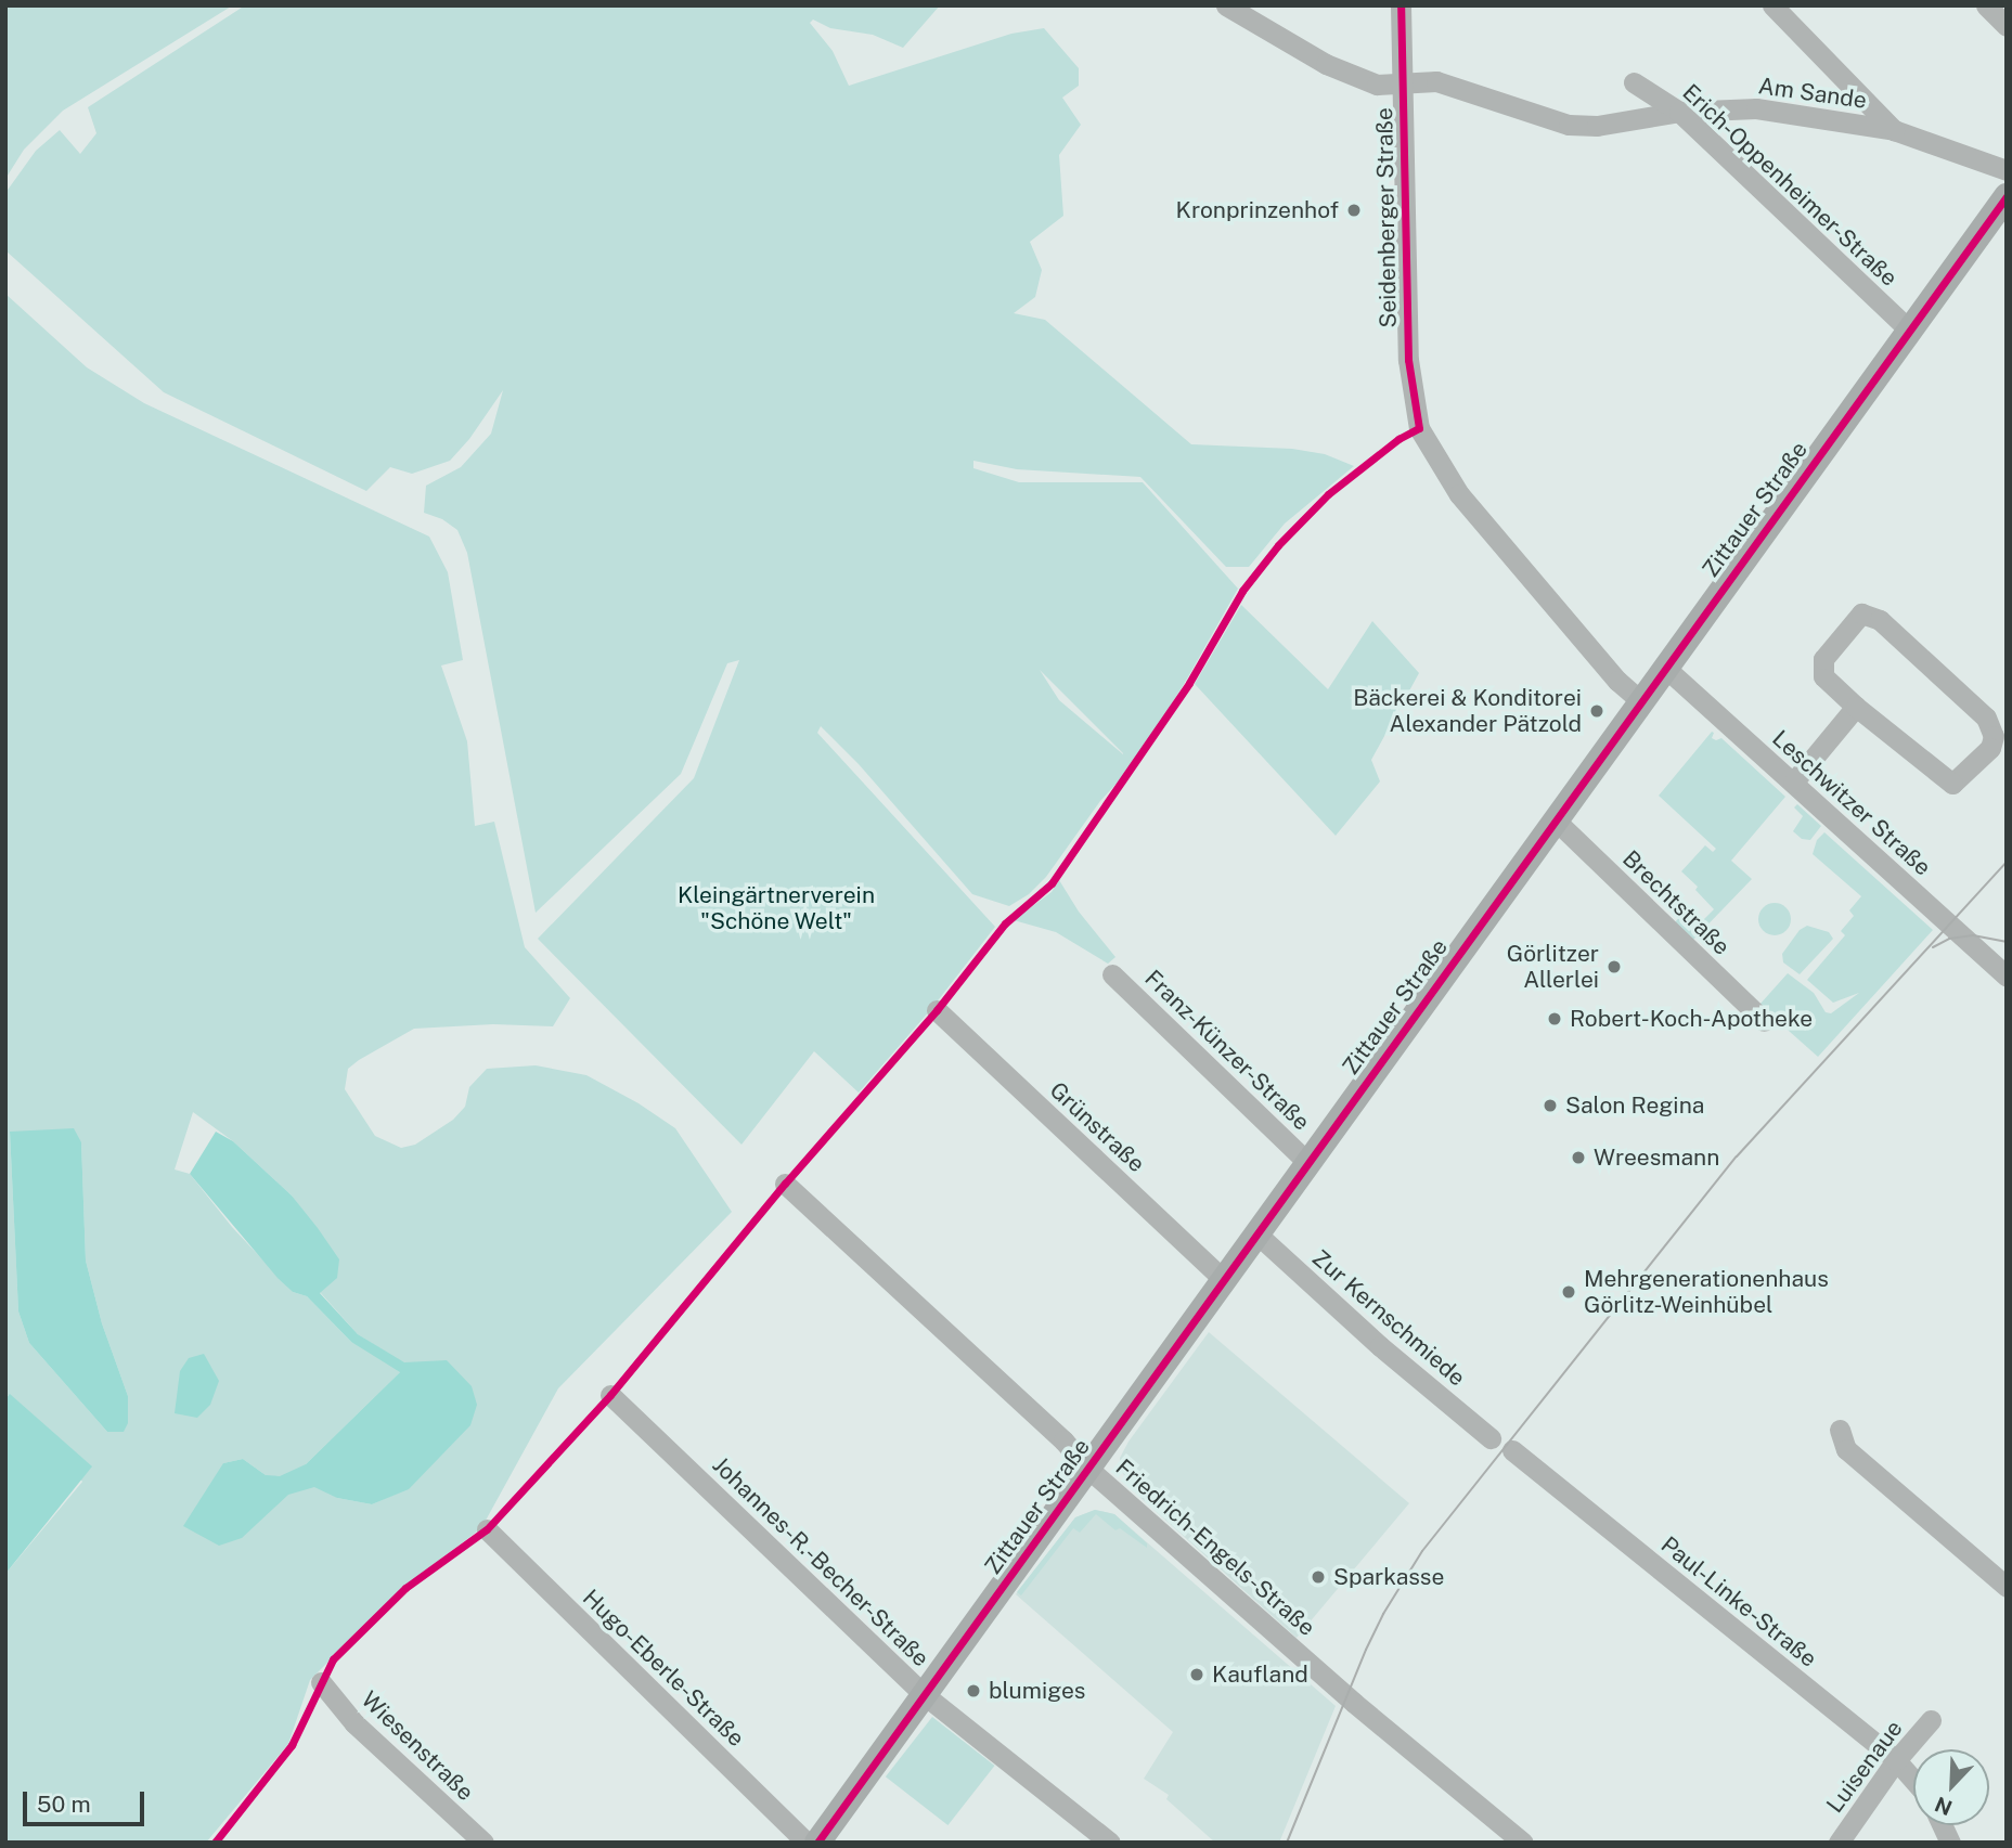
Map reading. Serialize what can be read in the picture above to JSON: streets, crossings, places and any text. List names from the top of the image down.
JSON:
{
  "streets": {
    "main road": ["Zittauer Straße"],
    "street": [
      "Am Sande",
      "Erich-Oppenheimer-Straße",
      "Seidenberger Straße",
      "Leschwitzer Straße",
      "Brechtstraße",
      "Franz-Künzer-Straße",
      "Grünstraße",
      "Zur Kernschmiede",
      "Friedrich-Engels-Straße",
      "Johannes-R.-Becher-Straße",
      "Paul-Linke-Straße",
      "Hugo-Eberle-Straße",
      "Wiesenstraße",
      "Luisenaue"
    ]
  },
  "crossings": [
    ["Am Sande", "Erich-Oppenheimer-Straße"],
    ["Am Sande", "Seidenberger Straße"],
    ["Erich-Oppenheimer-Straße", "Zittauer Straße"],
    ["Seidenberger Straße", "Zittauer Straße"],
    ["Zittauer Straße", "Leschwitzer Straße"],
    ["Zittauer Straße", "Brechtstraße"],
    ["Zittauer Straße", "Franz-Künzer-Straße"],
    ["Zittauer Straße", "Grünstraße"],
    ["Zittauer Straße", "Zur Kernschmiede"],
    ["Zittauer Straße", "Friedrich-Engels-Straße"],
    ["Zittauer Straße", "Johannes-R.-Becher-Straße"],
    ["Paul-Linke-Straße", "Luisenaue"]
  ],
  "parks": ["Kleingärtnerverein \"Schöne Welt\""],
  "places": [
    "Kronprinzenhof",
    "Bäckerei & Konditorei Alexander Pätzold",
    "Görlitzer Allerlei",
    "Robert-Koch-Apotheke",
    "Salon Regina",
    "Wreesmann",
    "Mehrgenerationenhaus Görlitz-Weinhübel",
    "Sparkasse",
    "Kaufland",
    "blumiges"
  ],
  "scale_bar": "50 m",
  "north": "bottom left"
}
